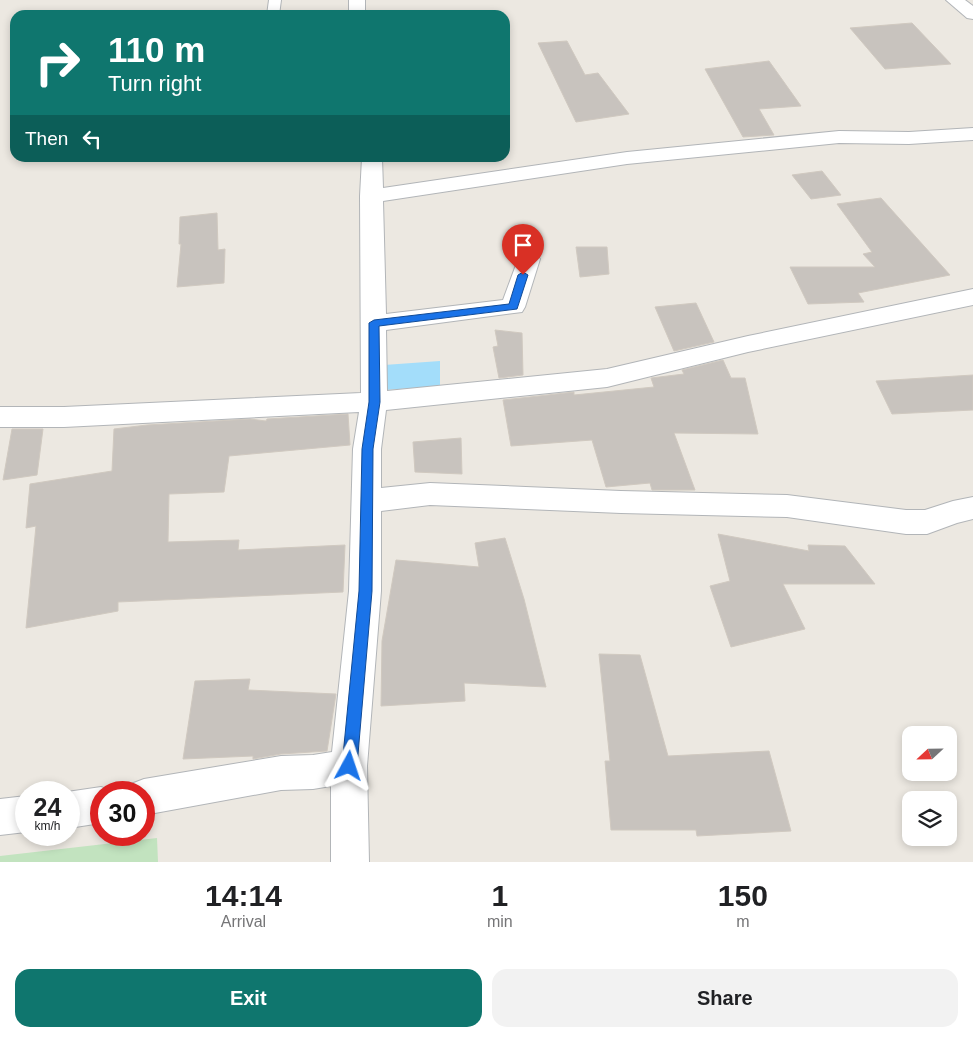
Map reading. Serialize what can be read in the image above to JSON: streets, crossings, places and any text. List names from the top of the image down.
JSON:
{
  "north": "left",
  "page": {
    "turn": ["110 m", "Turn right"],
    "then": "Then",
    "speed": "24 km/h",
    "limit": "30",
    "eta": [
      "14:14",
      "Arrival",
      "1",
      "min",
      "150",
      "m"
    ],
    "buttons": ["Exit", "Share"]
  }
}
